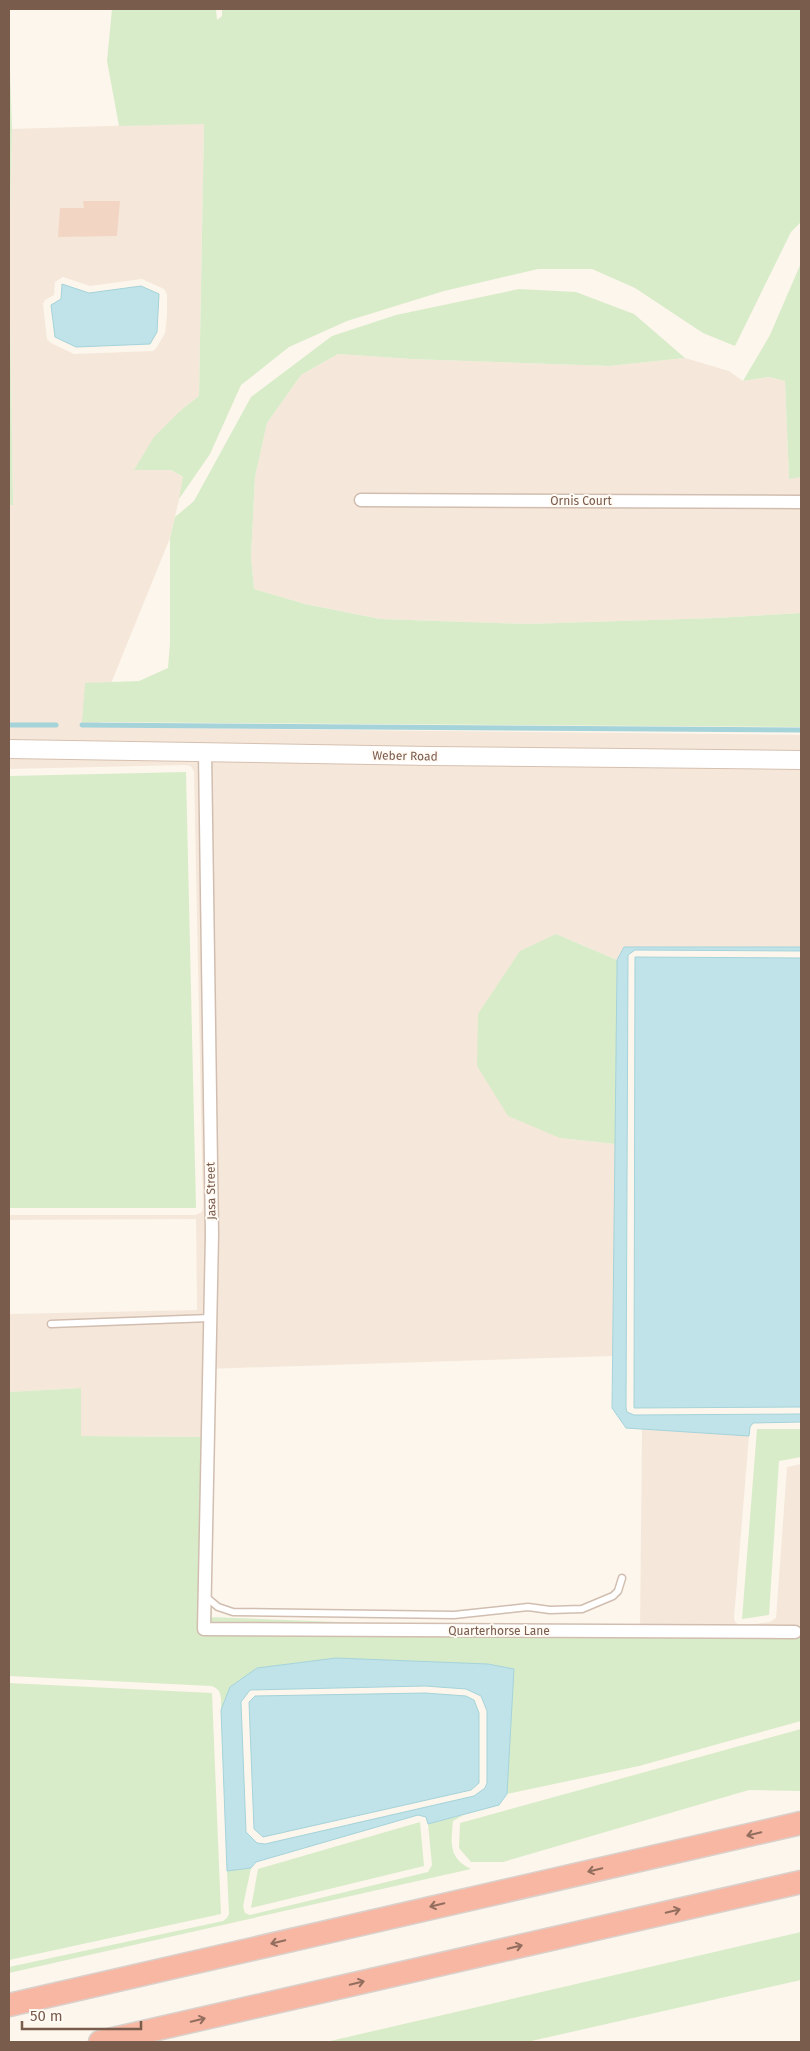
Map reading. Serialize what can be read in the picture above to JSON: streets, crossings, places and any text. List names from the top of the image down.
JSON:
{
  "streets": {
    "street": [
      "Ornis Court",
      "Weber Road",
      "Jasa Street",
      "Quarterhorse Lane"
    ]
  },
  "crossings": [
    ["Weber Road", "Jasa Street"],
    ["Jasa Street", "Quarterhorse Lane"]
  ],
  "scale_bar": "50 m"
}
